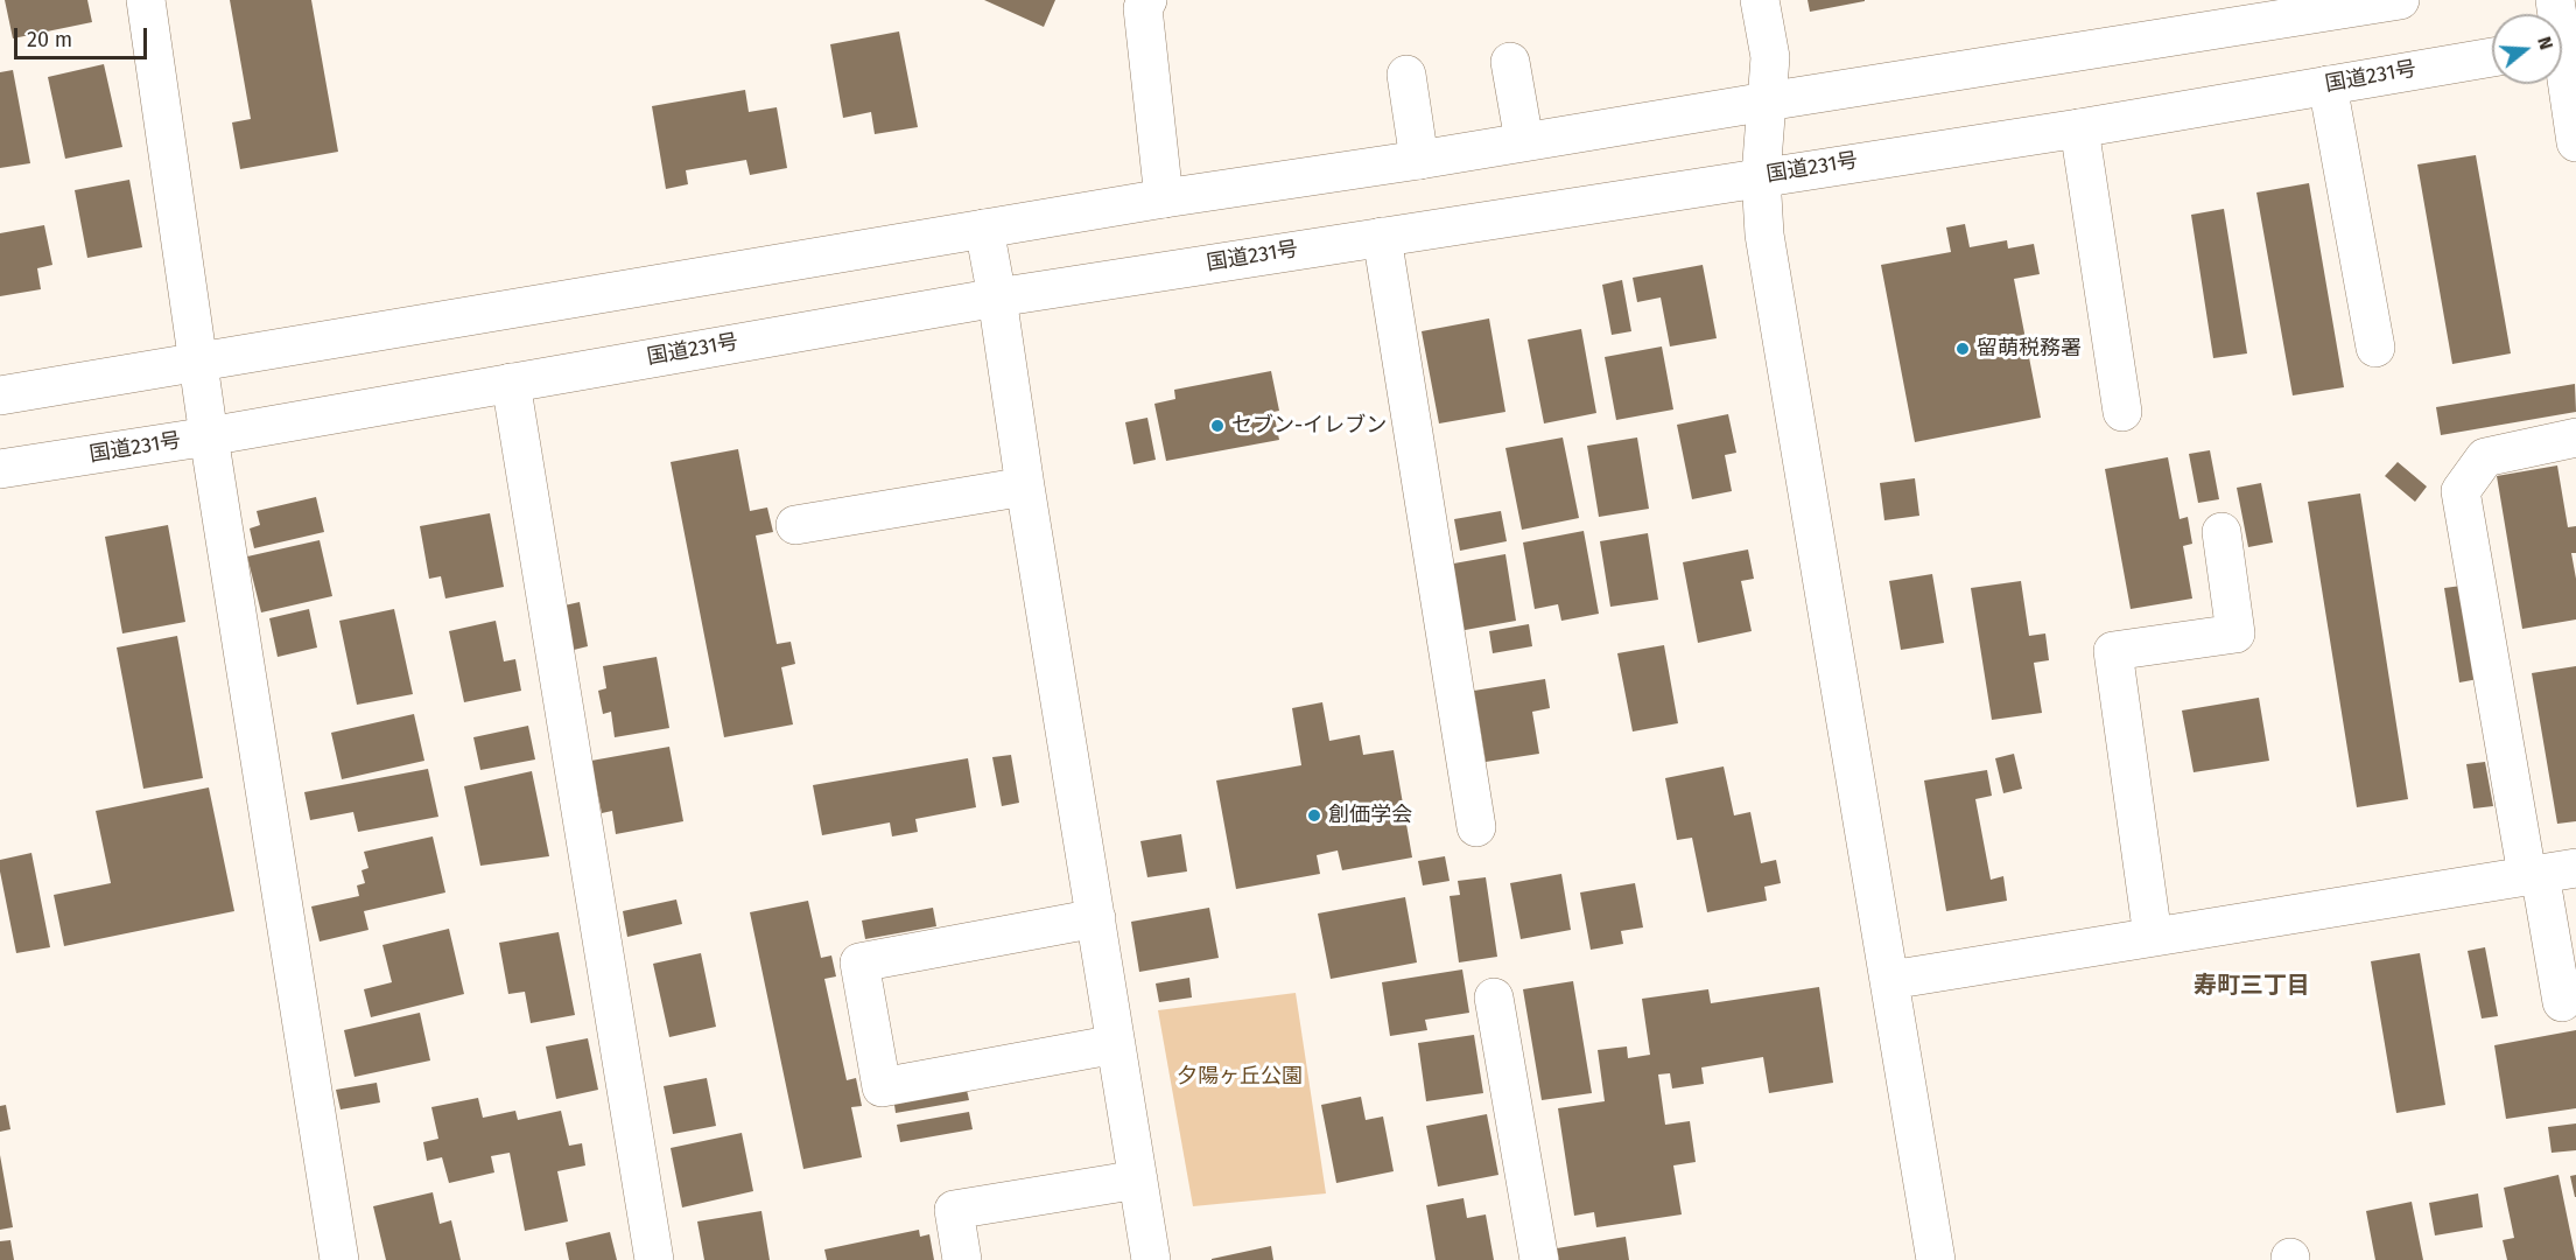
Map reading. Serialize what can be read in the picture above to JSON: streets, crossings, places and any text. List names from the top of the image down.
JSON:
{
  "streets": {
    "main road": ["国道231号"]
  },
  "districts": ["寿町三丁目"],
  "parks": ["夕陽ヶ丘公園"],
  "places": ["留萌税務署", "セブン-イレブン", "創価学会"],
  "scale_bar": "20 m",
  "north": "right"
}
